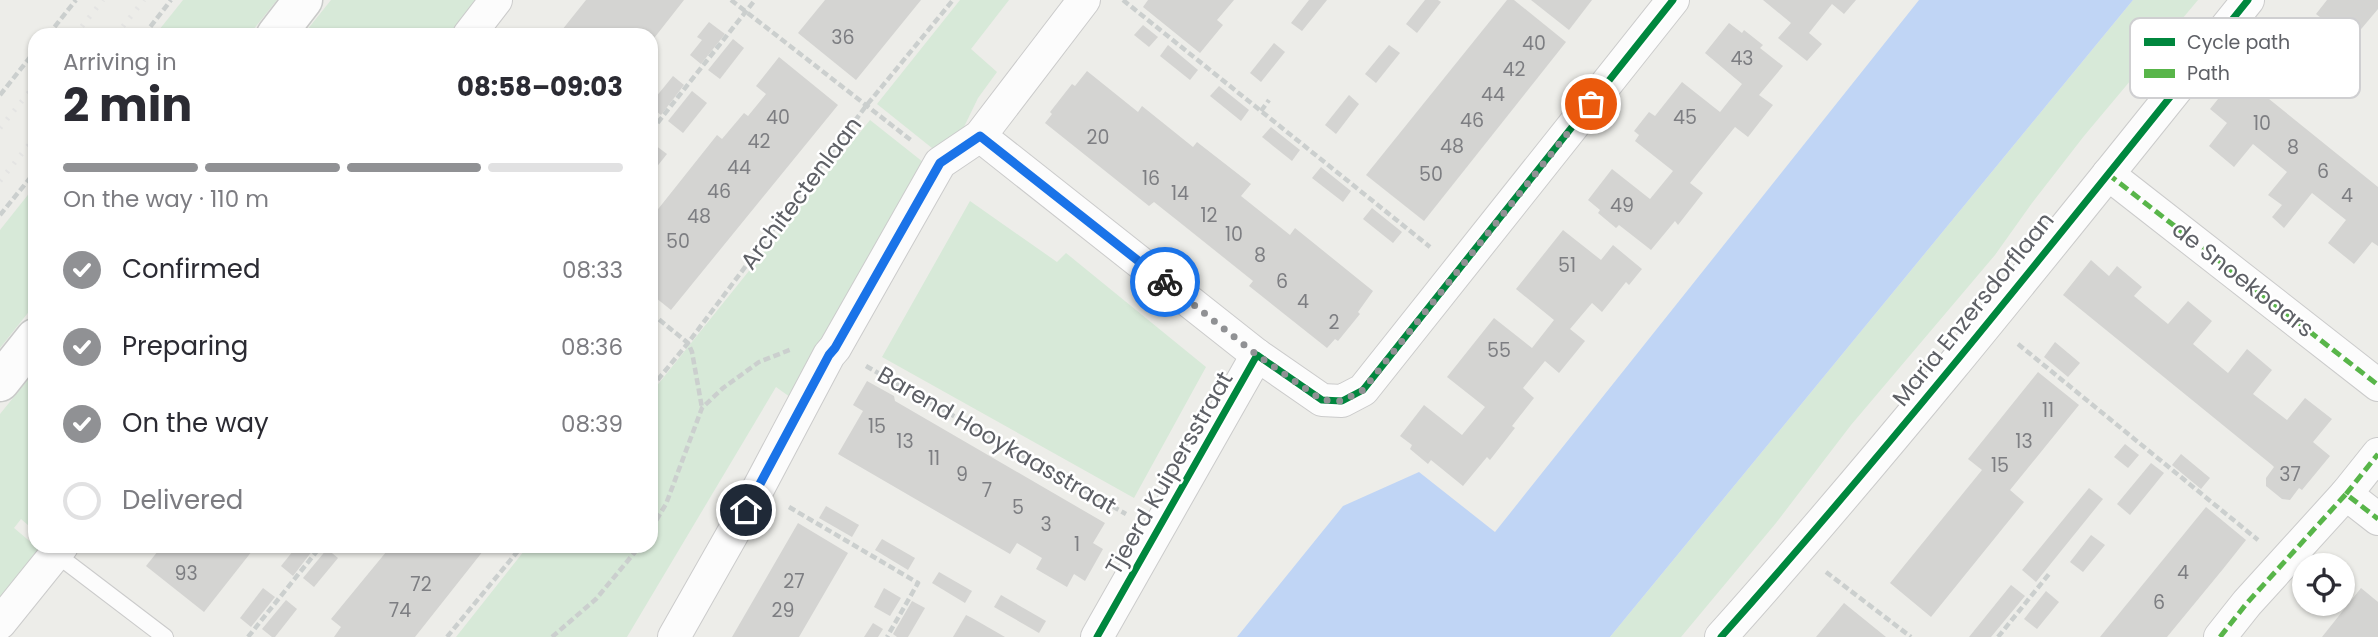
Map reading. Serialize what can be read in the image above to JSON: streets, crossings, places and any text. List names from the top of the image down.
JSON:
{
  "streets": {
    "street": ["de Snoekbaars", "Maria Enzersdorflaan", "Tjeerd Kuipersstraat"],
    "path": ["Architectenlaan", "Barend Hooykaasstraat"]
  },
  "crossings": [
    ["de Snoekbaars", "Maria Enzersdorflaan"],
    ["Barend Hooykaasstraat", "Tjeerd Kuipersstraat"]
  ],
  "house_numbers": [
    "36",
    "40",
    "43",
    "42",
    "44",
    "40",
    "45",
    "46",
    "10",
    "20",
    "42",
    "48",
    "8",
    "44",
    "6",
    "50",
    "16",
    "46",
    "14",
    "4",
    "49",
    "12",
    "48",
    "10",
    "50",
    "8",
    "51",
    "6",
    "4",
    "2",
    "55",
    "11",
    "15",
    "13",
    "13",
    "11",
    "15",
    "9",
    "37",
    "7",
    "5",
    "3",
    "1",
    "4",
    "93",
    "27",
    "72",
    "6",
    "74",
    "29"
  ],
  "legend": ["Cycle path", "Path"],
  "page": {
    "heading": ["2 min", "Arriving in", "08:58–09:03"],
    "bar": "On the way · 110 m",
    "list": [
      ["Confirmed", "08:33"],
      ["Preparing", "08:36"],
      ["On the way", "08:39"],
      "Delivered"
    ]
  }
}
